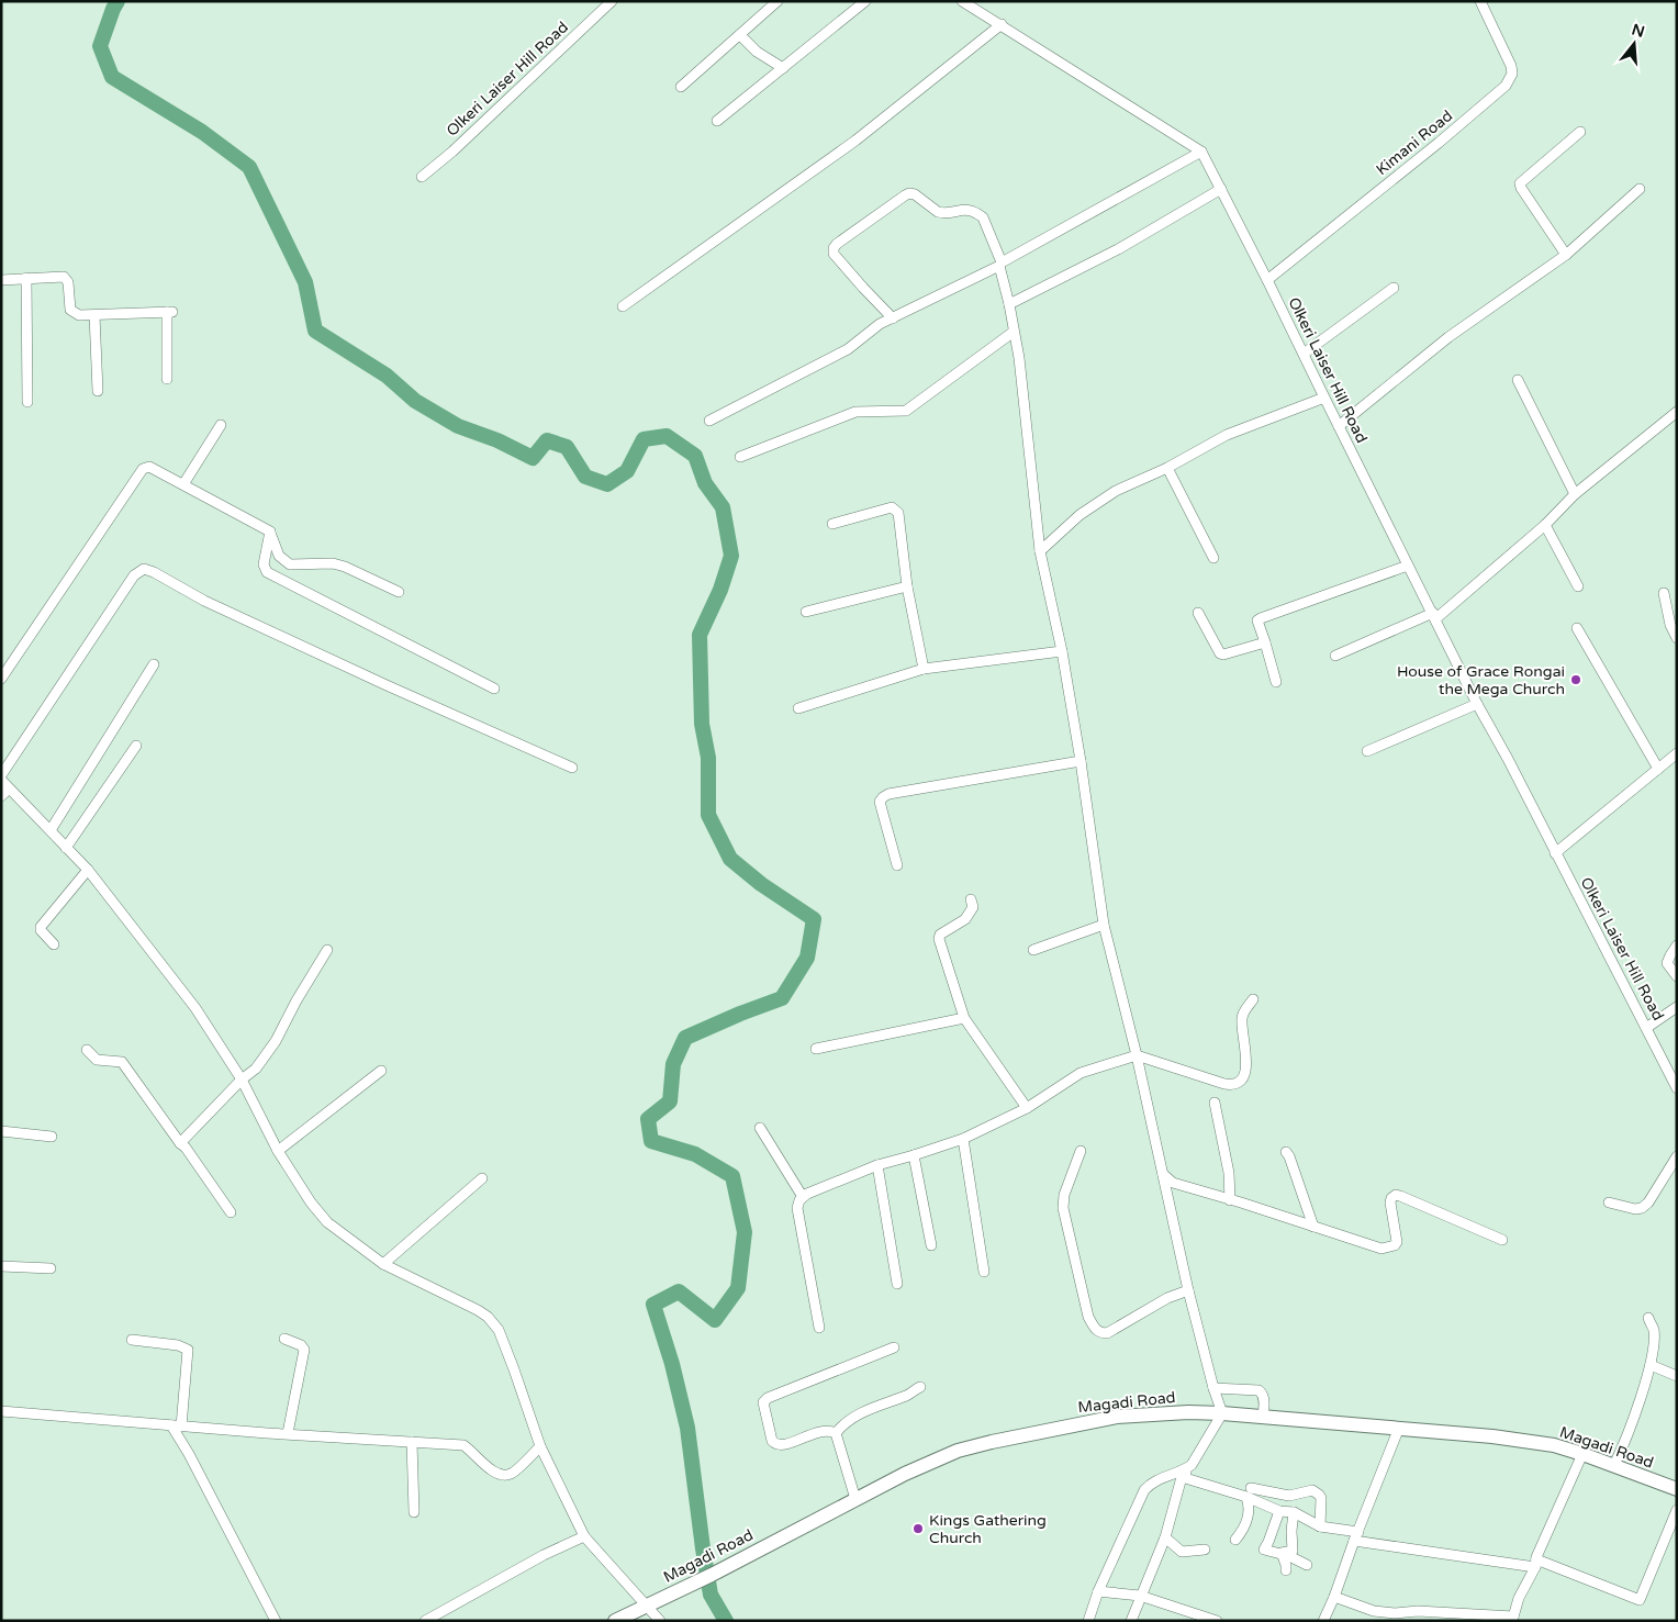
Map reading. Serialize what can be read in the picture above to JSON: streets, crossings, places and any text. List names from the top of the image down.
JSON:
{
  "streets": {
    "highway": ["Magadi Road"],
    "street": ["Olkeri Laiser Hill Road", "Kimani Road"]
  },
  "crossings": [
    ["Olkeri Laiser Hill Road", "Kimani Road"]
  ],
  "places": ["House of Grace Rongai the Mega Church", "Kings Gathering Church"],
  "north": "top"
}
